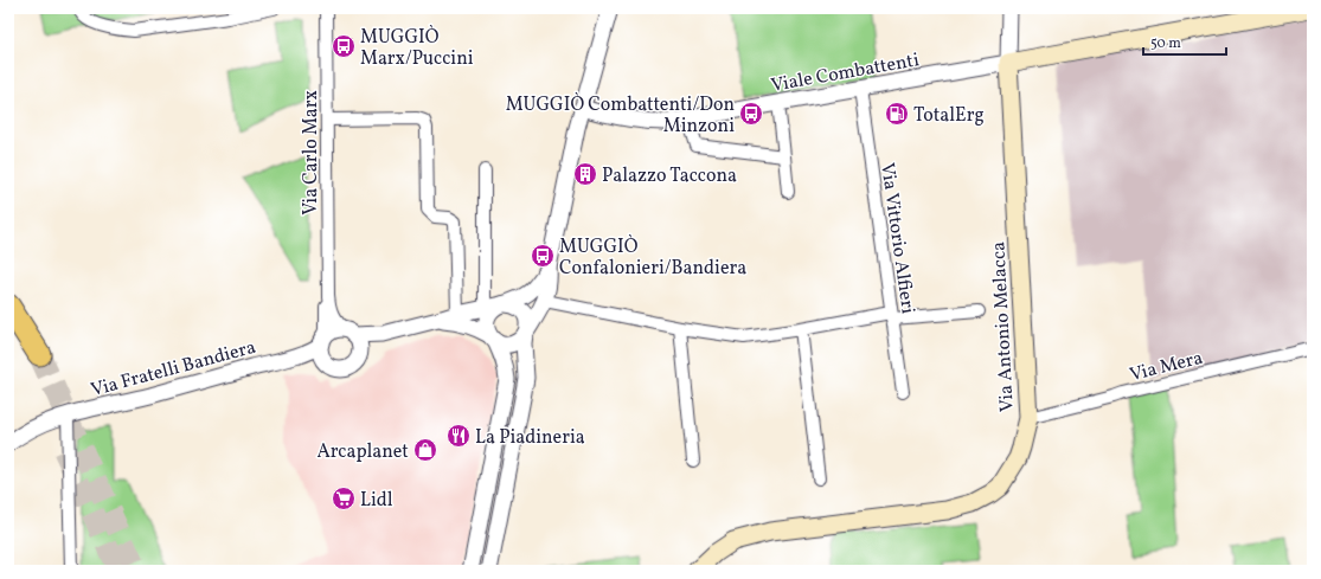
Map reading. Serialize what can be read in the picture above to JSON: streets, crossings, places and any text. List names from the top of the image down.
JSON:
{
  "streets": {
    "main road": ["Via Antonio Melacca"],
    "street": [
      "Viale Combattenti",
      "Via Carlo Marx",
      "Via Vittorio Alfieri",
      "Via Mera",
      "Via Fratelli Bandiera"
    ]
  },
  "crossings": [
    ["Viale Combattenti", "Via Vittorio Alfieri"],
    ["Viale Combattenti", "Via Antonio Melacca"],
    ["Via Carlo Marx", "Via Fratelli Bandiera"],
    ["Via Antonio Melacca", "Via Mera"]
  ],
  "places": {
    "bus stop": ["MUGGIÒ Marx/Puccini", "MUGGIÒ Combattenti/Don Minzoni", "MUGGIÒ Confalonieri/Bandiera"],
    "fuel station": ["TotalErg"],
    "building": ["Palazzo Taccona"],
    "restaurant": ["La Piadineria"],
    "shop": ["Arcaplanet"],
    "supermarket": ["Lidl"]
  },
  "scale_bar": "50 m"
}
